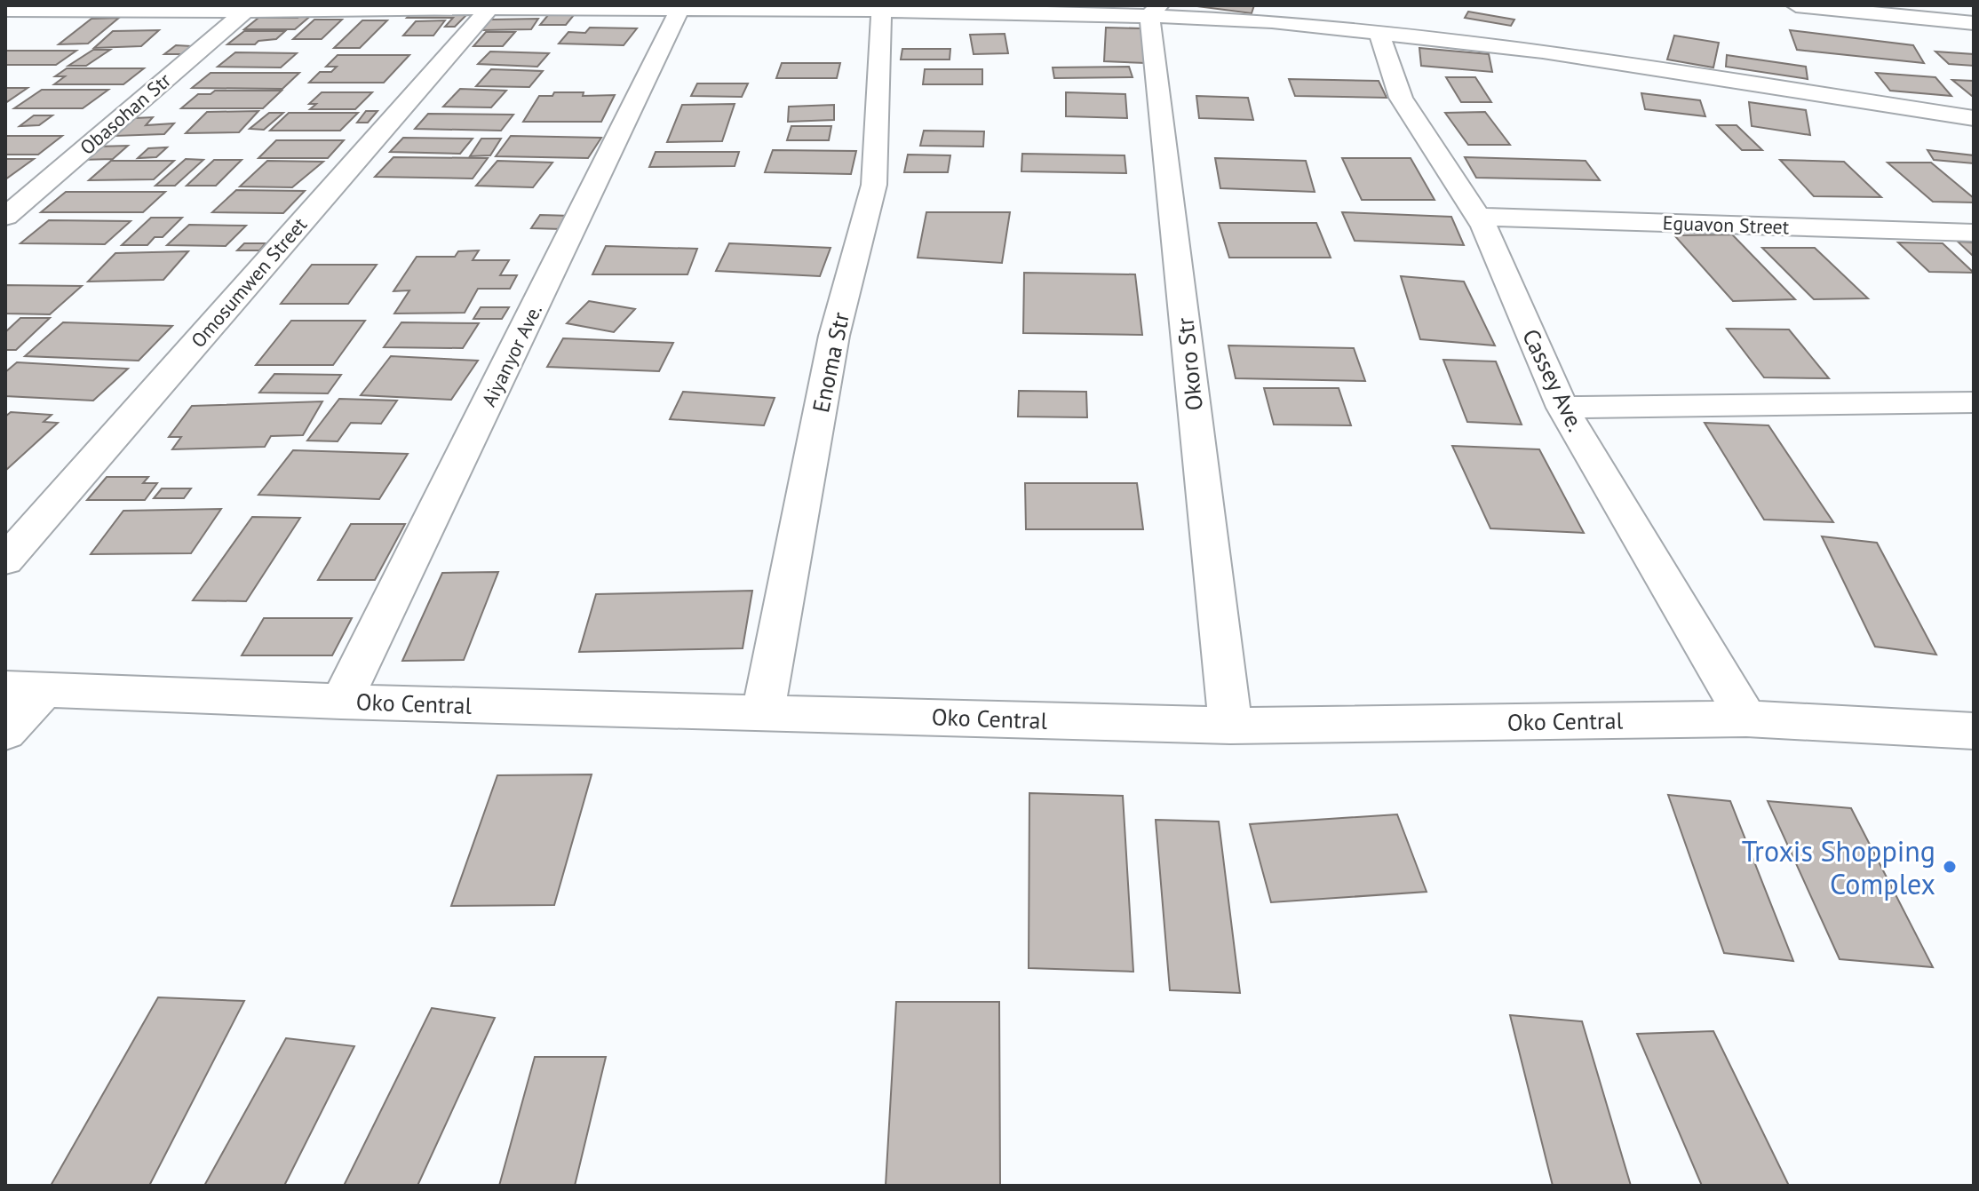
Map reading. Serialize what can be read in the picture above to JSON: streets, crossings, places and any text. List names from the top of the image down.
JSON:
{
  "streets": {
    "street": [
      "Obasohan Str",
      "Eguavon Street",
      "Omosumwen Street",
      "Aiyanyor Ave.",
      "Enoma Str",
      "Okoro Str",
      "Cassey Ave.",
      "Oko Central"
    ]
  },
  "crossings": [
    ["Eguavon Street", "Cassey Ave."],
    ["Aiyanyor Ave.", "Oko Central"],
    ["Enoma Str", "Oko Central"],
    ["Okoro Str", "Oko Central"],
    ["Cassey Ave.", "Oko Central"]
  ],
  "places": ["Troxis Shopping Complex"]
}
